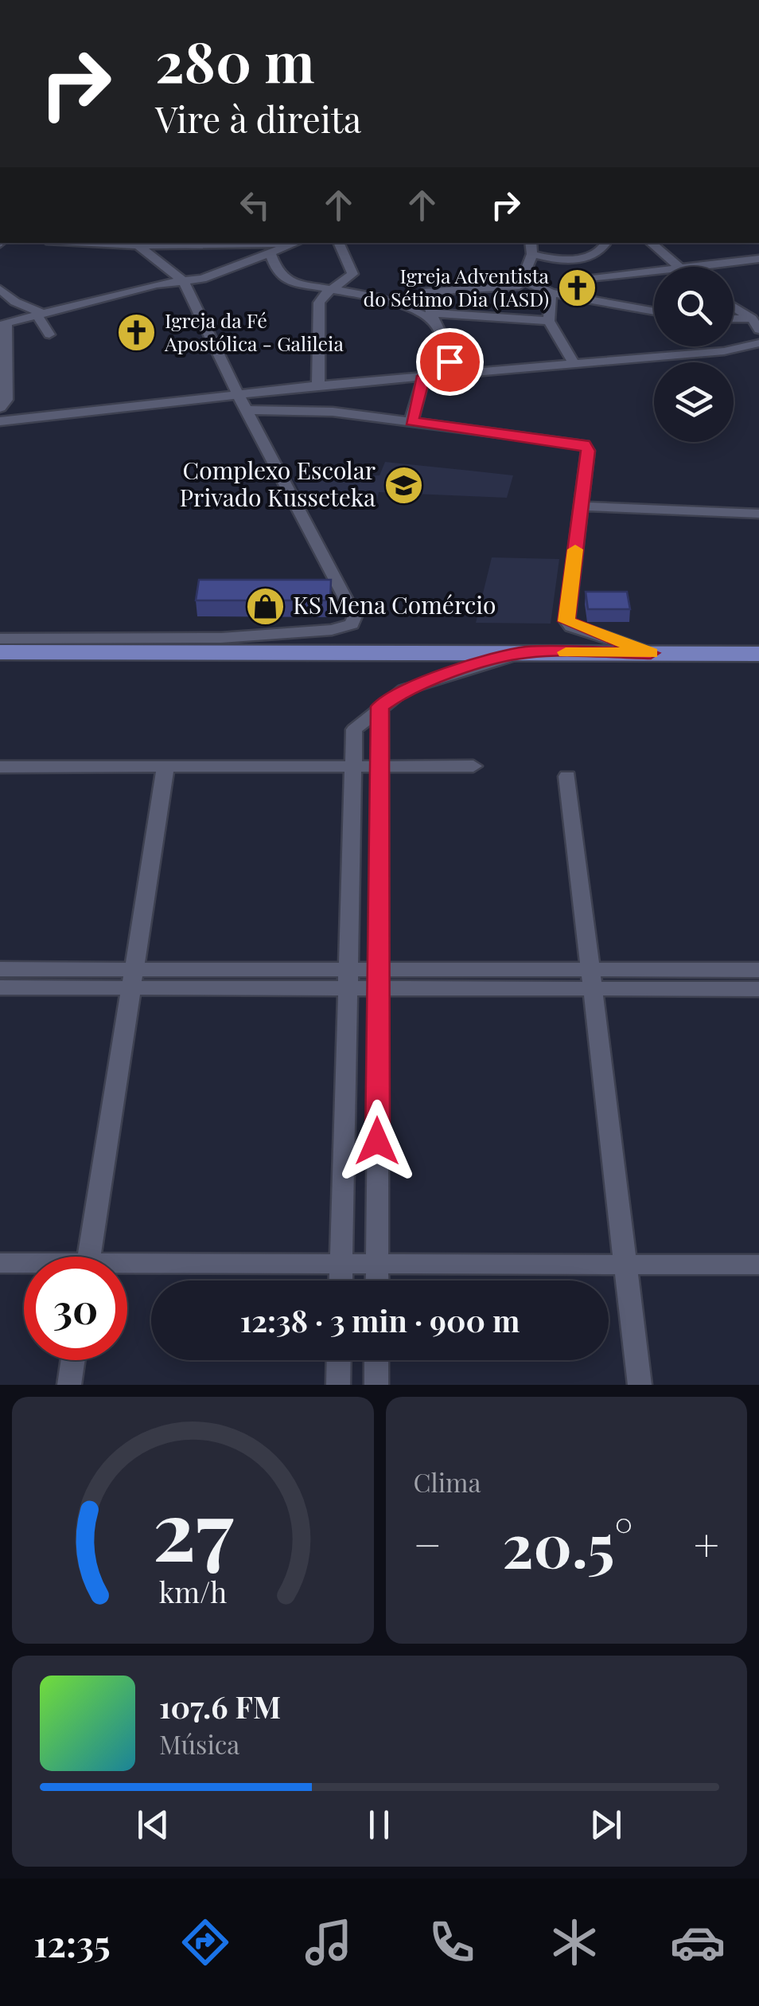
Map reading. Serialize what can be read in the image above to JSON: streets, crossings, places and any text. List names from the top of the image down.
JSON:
{
  "places": {
    "church": ["Igreja Adventista do Sétimo Dia (IASD)", "Igreja da Fé Apostólica - Galileia"],
    "school or university": ["Complexo Escolar Privado Kusseteka"],
    "shop": ["KS Mena Comércio"]
  },
  "page": {
    "turn": ["280 m", "Vire à direita"],
    "limit": "30",
    "trip": "12:38 · 3 min · 900 m",
    "tile": "Clima",
    "heat": ["−", "20.5°", "+"],
    "song": ["107.6 FM", "Música"],
    "tabs": "12:35",
    "gauge": ["27", "km/h"]
  }
}
